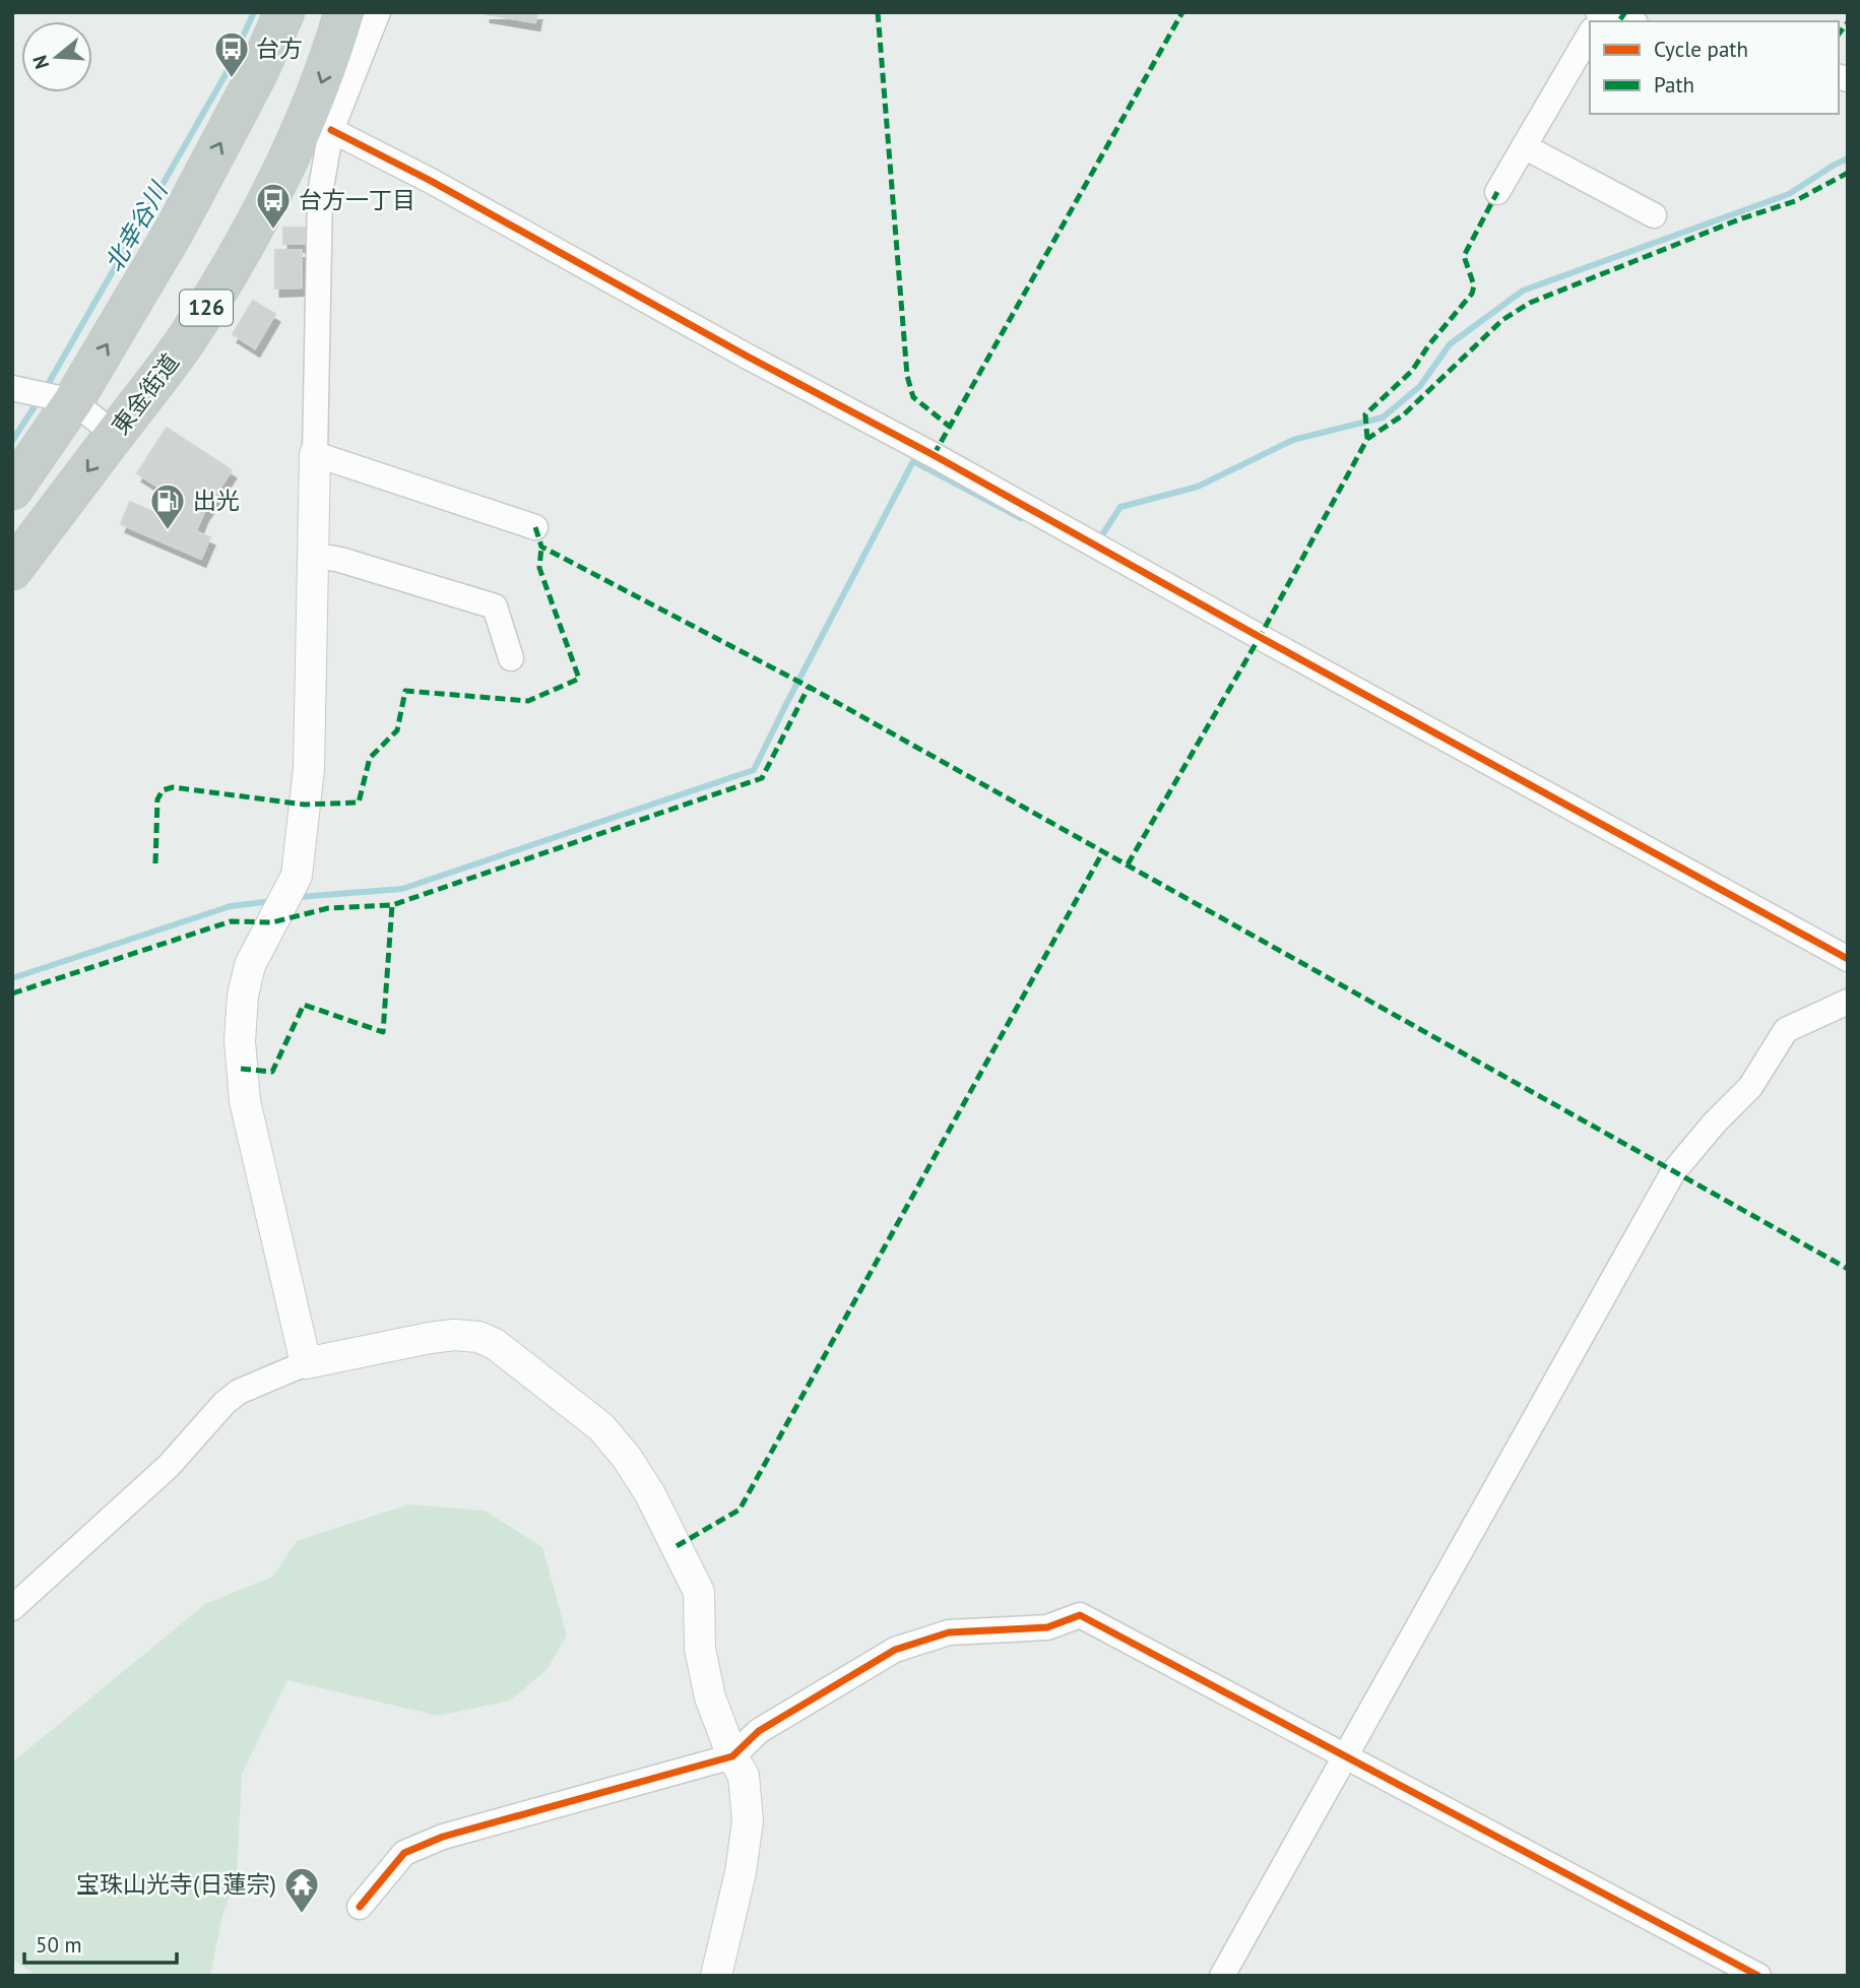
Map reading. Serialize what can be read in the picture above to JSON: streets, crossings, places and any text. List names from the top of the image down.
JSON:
{
  "streets": {
    "highway": ["126", "東金街道"]
  },
  "water": ["北幸谷川"],
  "places": {
    "bus stop": ["台方", "台方一丁目"],
    "fuel station": ["出光"],
    "temple": ["宝珠山光寺(日蓮宗)"]
  },
  "legend": ["Cycle path", "Path"],
  "scale_bar": "50 m",
  "north": "left"
}
